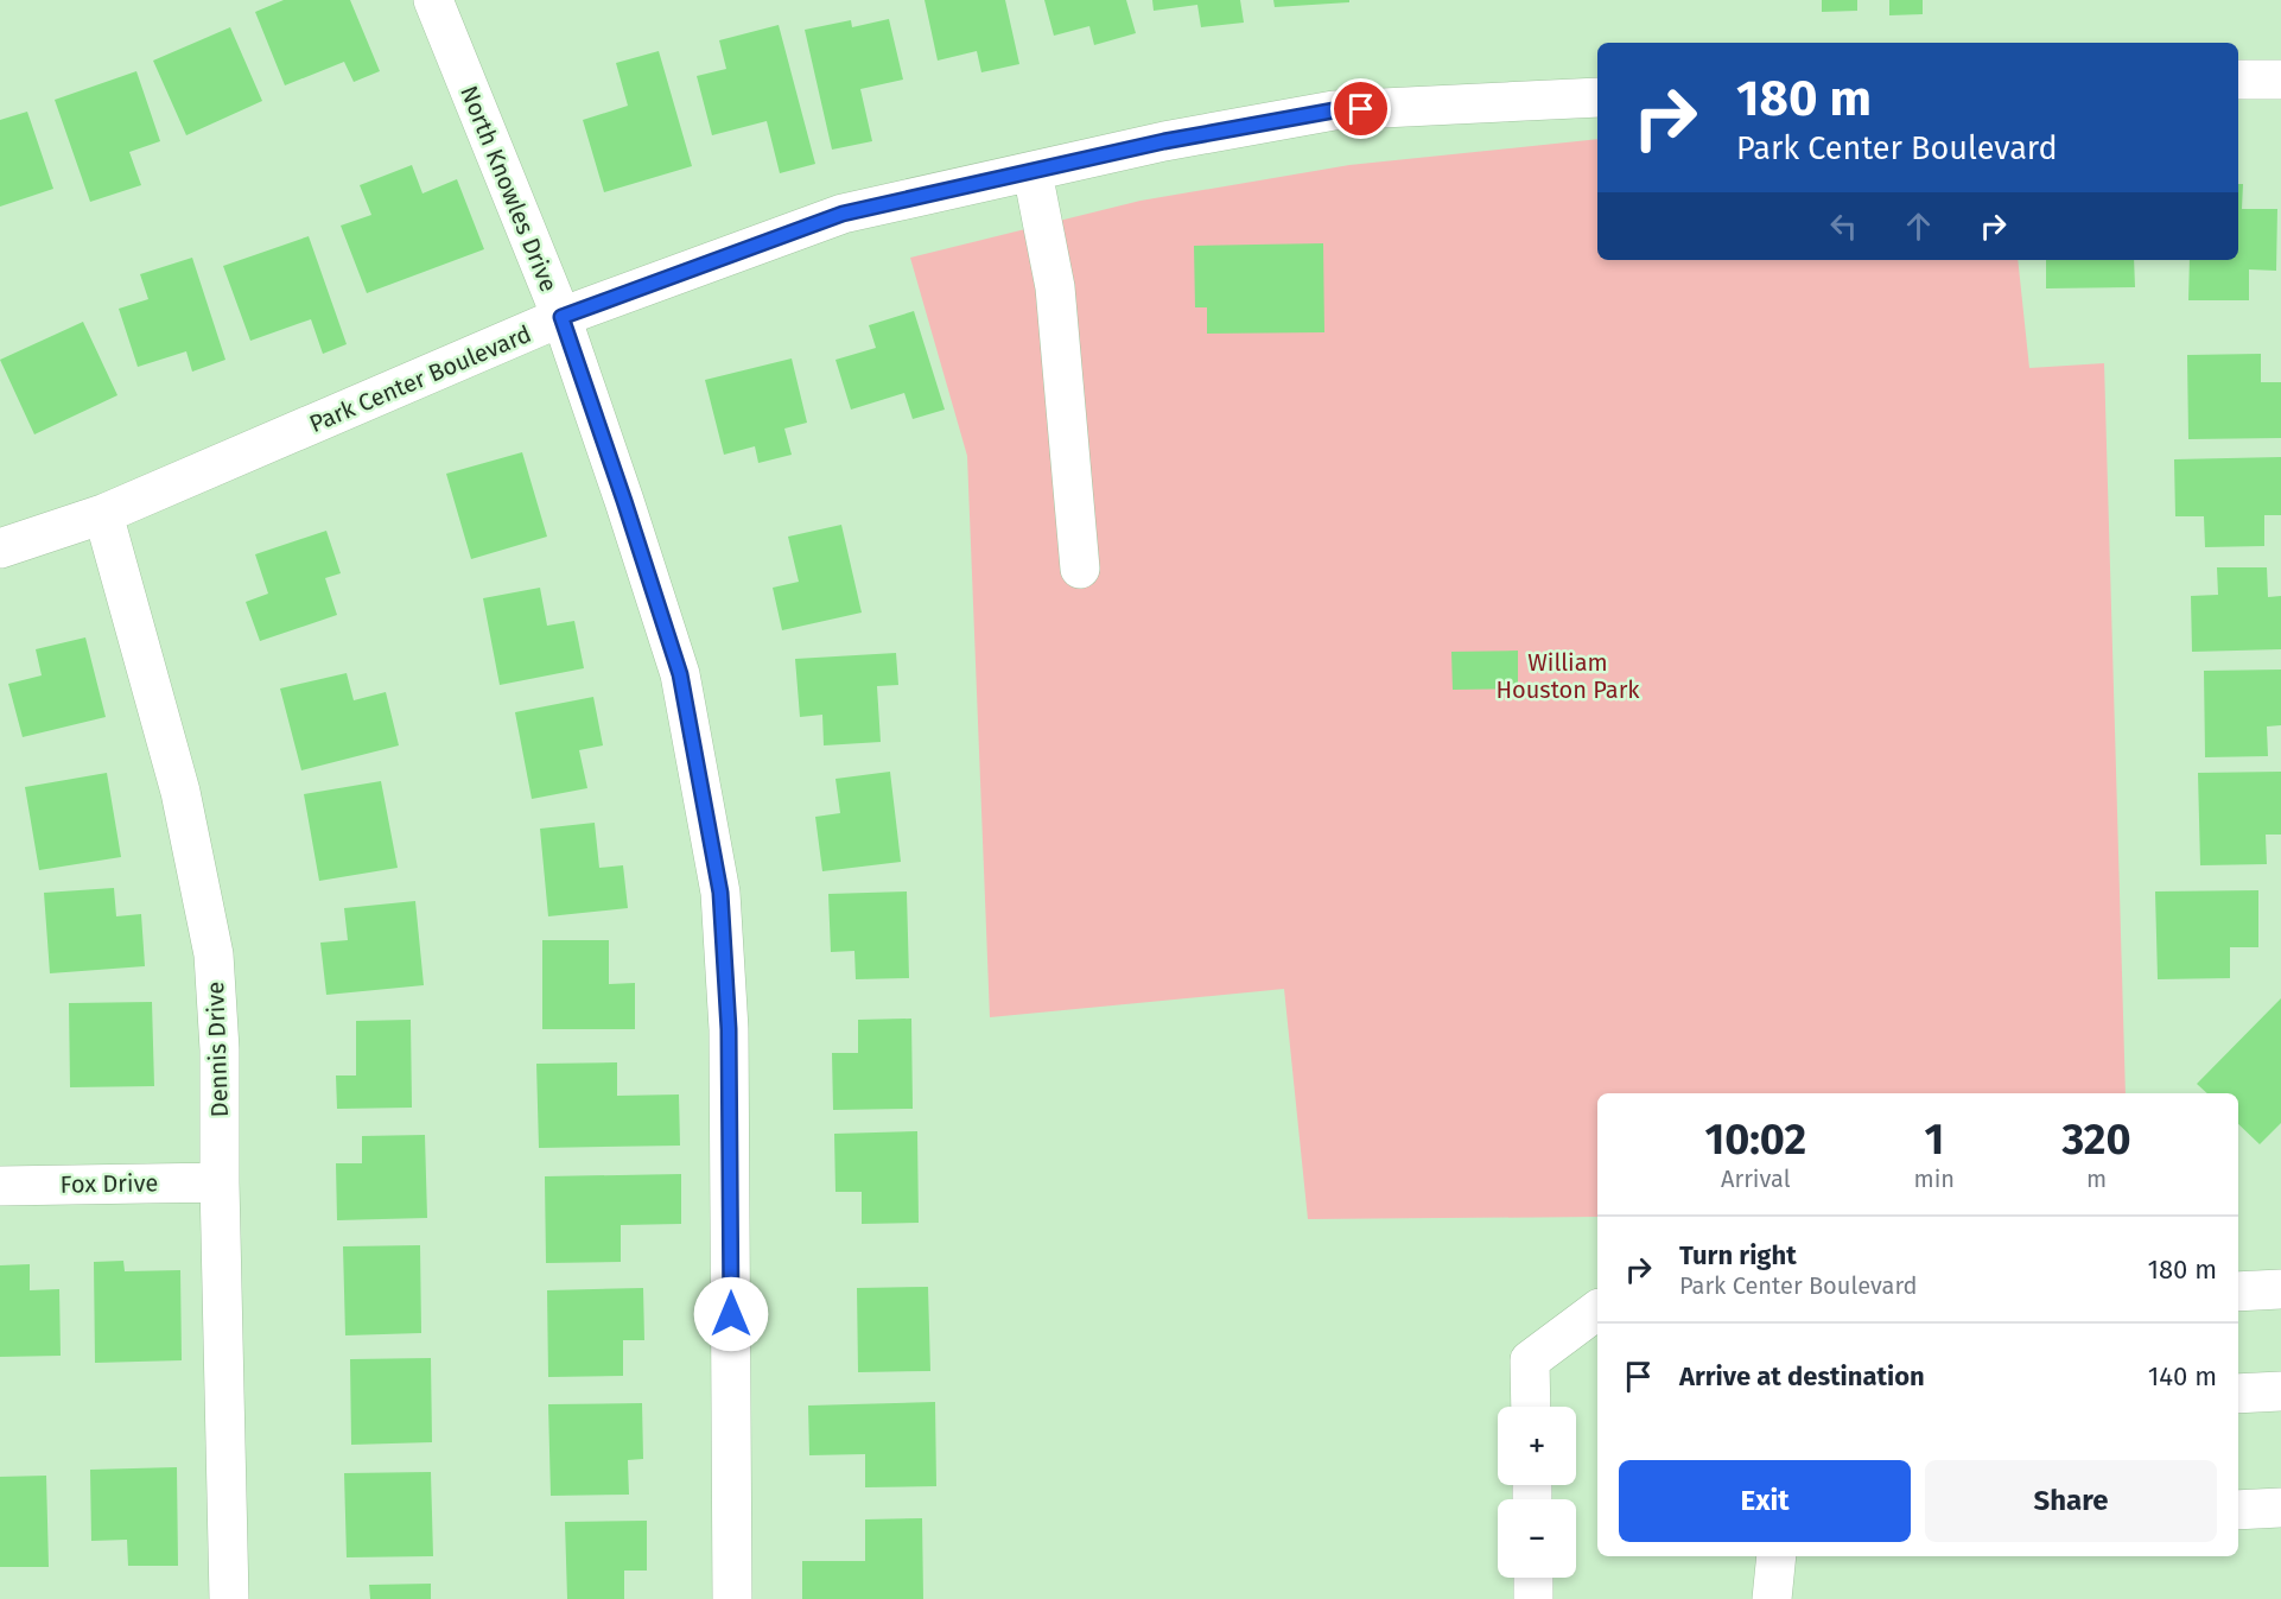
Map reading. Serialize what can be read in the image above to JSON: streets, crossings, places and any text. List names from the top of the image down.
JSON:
{
  "streets": {
    "street": [
      "North Knowles Drive",
      "Park Center Boulevard",
      "Dennis Drive",
      "Fox Drive"
    ]
  },
  "crossings": [
    ["North Knowles Drive", "Park Center Boulevard"],
    ["Park Center Boulevard", "Dennis Drive"],
    ["Dennis Drive", "Fox Drive"]
  ],
  "parks": ["William Houston Park"],
  "page": {
    "turn": ["180 m", "Park Center Boulevard"],
    "eta": [
      "10:02",
      "Arrival",
      "1",
      "min",
      "320",
      "m"
    ],
    "list": [
      {
        "name": "Turn right",
        "note": "Park Center Boulevard",
        "value": "180 m"
      },
      {
        "name": "Arrive at destination",
        "value": "140 m"
      }
    ],
    "map_buttons": ["+", "−"],
    "buttons": ["Exit", "Share"]
  }
}
